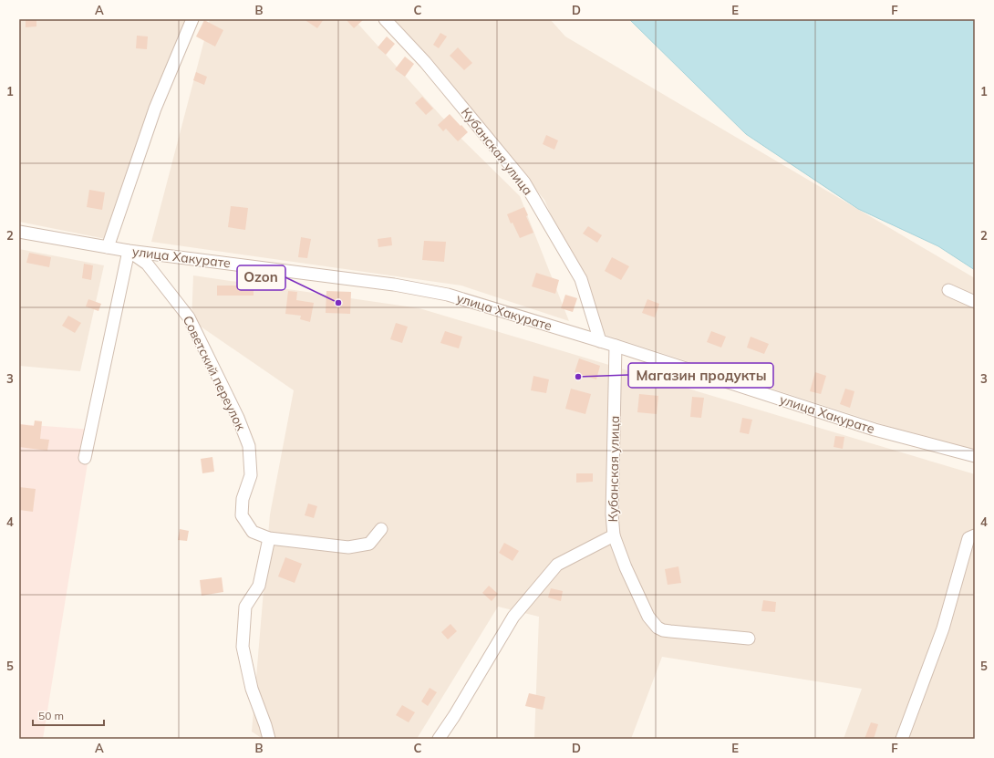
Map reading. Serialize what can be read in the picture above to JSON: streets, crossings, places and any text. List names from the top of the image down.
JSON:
{
  "streets": {
    "street": ["Кубанская улица", "улица Хакурате", "Советский переулок"]
  },
  "crossings": [
    ["Кубанская улица", "улица Хакурате"],
    ["улица Хакурате", "Советский переулок"]
  ],
  "places": ["Ozon", "Магазин продукты"],
  "scale_bar": "50 m",
  "grid": {
    "columns": [
      "A",
      "B",
      "C",
      "D",
      "E",
      "F"
    ],
    "rows": [
      "1",
      "2",
      "3",
      "4",
      "5"
    ]
  }
}
